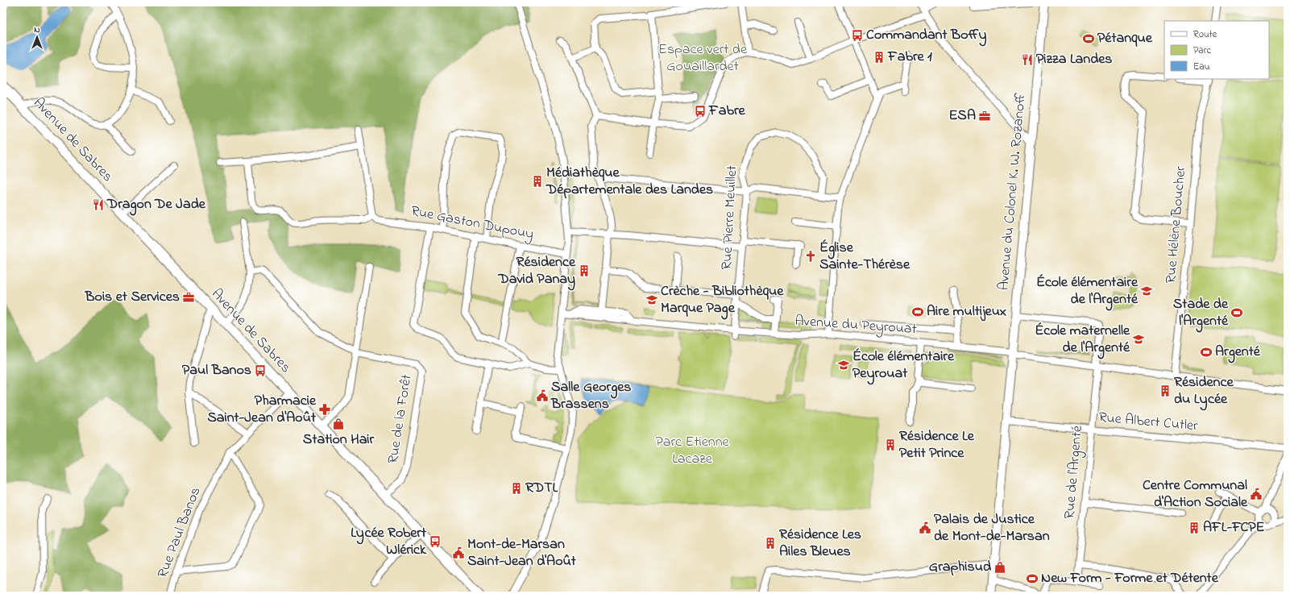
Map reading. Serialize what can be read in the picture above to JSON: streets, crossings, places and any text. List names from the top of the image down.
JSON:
{
  "streets": {
    "main road": ["Avenue de Sabres"],
    "street": [
      "Avenue du Colonel K. W. Rozanoff",
      "Rue Pierre Meuillet",
      "Rue Gaston Dupouy",
      "Rue Hélène Boucher",
      "Avenue du Peyrouat",
      "Rue de la Forêt",
      "Rue Albert Cutler",
      "Rue de l'Argenté",
      "Rue Paul Banos"
    ]
  },
  "crossings": [
    ["Avenue de Sabres", "Rue de la Forêt"],
    ["Avenue de Sabres", "Rue Paul Banos"],
    ["Avenue du Colonel K. W. Rozanoff", "Avenue du Peyrouat"],
    ["Avenue du Colonel K. W. Rozanoff", "Rue Albert Cutler"],
    ["Avenue du Colonel K. W. Rozanoff", "Rue de l'Argenté"],
    ["Rue Pierre Meuillet", "Avenue du Peyrouat"],
    ["Rue Hélène Boucher", "Avenue du Peyrouat"],
    ["Avenue du Peyrouat", "Rue de l'Argenté"],
    ["Rue Albert Cutler", "Rue de l'Argenté"]
  ],
  "parks": ["Espace vert de Gouaillardet", "Parc Etienne Lacaze"],
  "places": {
    "bus stop": [
      "Commandant Boffy",
      "Fabre",
      "Paul Banos",
      "Lycée Robert Wlérick"
    ],
    "sports": [
      "Pétanque",
      "Aire multijeux",
      "Stade de l'Argenté",
      "Argenté",
      "New Form - Forme et Détente"
    ],
    "building": [
      "Fabre 1",
      "Médiathèque Départementale des Landes",
      "Résidence David Panay",
      "Résidence du Lycée",
      "Résidence Le Petit Prince",
      "RDTL",
      "AFL-FCPE",
      "Résidence Les Ailes Bleues"
    ],
    "restaurant": ["Pizza Landes", "Dragon De Jade"],
    "office": ["ESA", "Bois et Services"],
    "church": ["Église Sainte-Thérèse"],
    "school or university": [
      "École élémentaire de l'Argenté",
      "Crèche - Bibliothèque Marque Page",
      "École maternelle de l'Argenté",
      "École élémentaire Peyrouat"
    ],
    "public building": [
      "Salle Georges Brassens",
      "Centre Communal d'Action Sociale",
      "Palais de Justice de Mont-de-Marsan",
      "Mont-de-Marsan Saint-Jean d'Août"
    ],
    "pharmacy": ["Pharmacie Saint-Jean d'Août"],
    "shop": ["Station Hair", "Graphisud"]
  },
  "legend": ["Route", "Parc", "Eau"],
  "north": "top"
}
